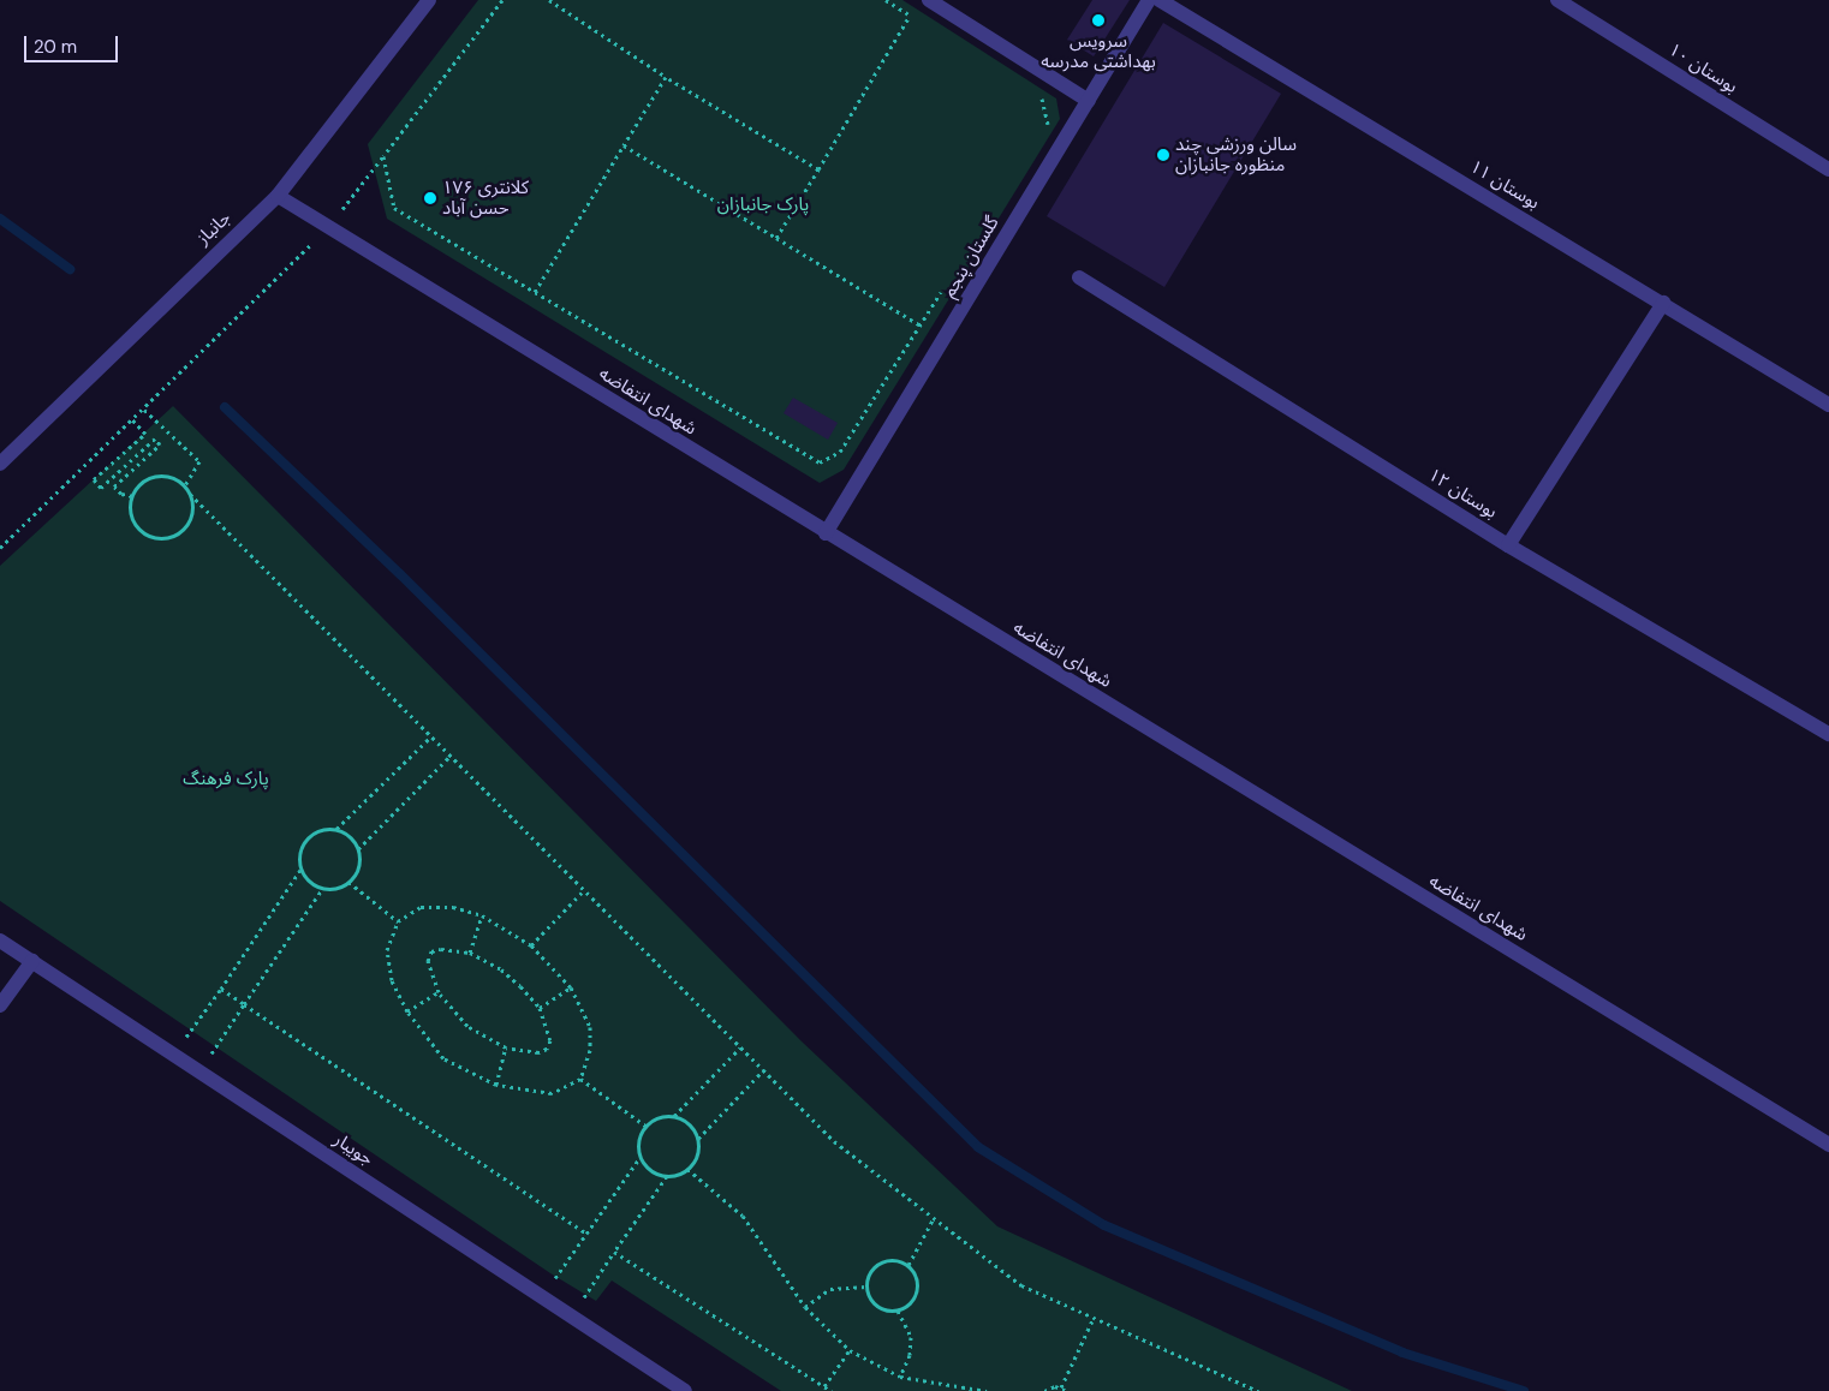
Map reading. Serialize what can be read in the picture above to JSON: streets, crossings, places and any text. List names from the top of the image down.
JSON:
{
  "streets": {
    "street": [
      "بوستان ۱۰",
      "بوستان ۱۱",
      "جانباز",
      "گلستان پنجم",
      "شهدای انتفاضه",
      "بوستان ۱۲",
      "جویبار"
    ]
  },
  "crossings": [
    ["جانباز", "شهدای انتفاضه"],
    ["گلستان پنجم", "شهدای انتفاضه"]
  ],
  "parks": ["پارک جانبازان", "پارک فرهنگ"],
  "places": ["سرویس بهداشتی مدرسه", "سالن ورزشی چند منظوره جانبازان", "کلانتری ۱۷۶ حسن آباد"],
  "scale_bar": "20 m"
}
